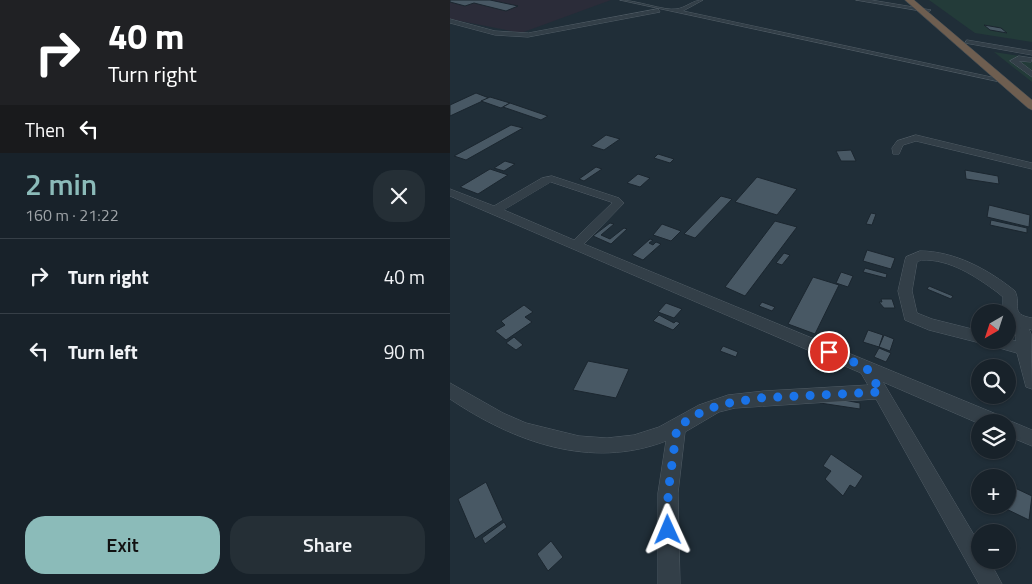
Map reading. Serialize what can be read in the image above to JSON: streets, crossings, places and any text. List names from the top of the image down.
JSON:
{
  "north": "bottom left",
  "page": {
    "turn": ["40 m", "Turn right"],
    "then": "Then",
    "heading": ["2 min", "160 m · 21:22"],
    "list": [
      {
        "name": "Turn right",
        "value": "40 m"
      },
      {
        "name": "Turn left",
        "value": "90 m"
      }
    ],
    "map_buttons": ["+", "−"],
    "buttons": ["Exit", "Share"]
  }
}
